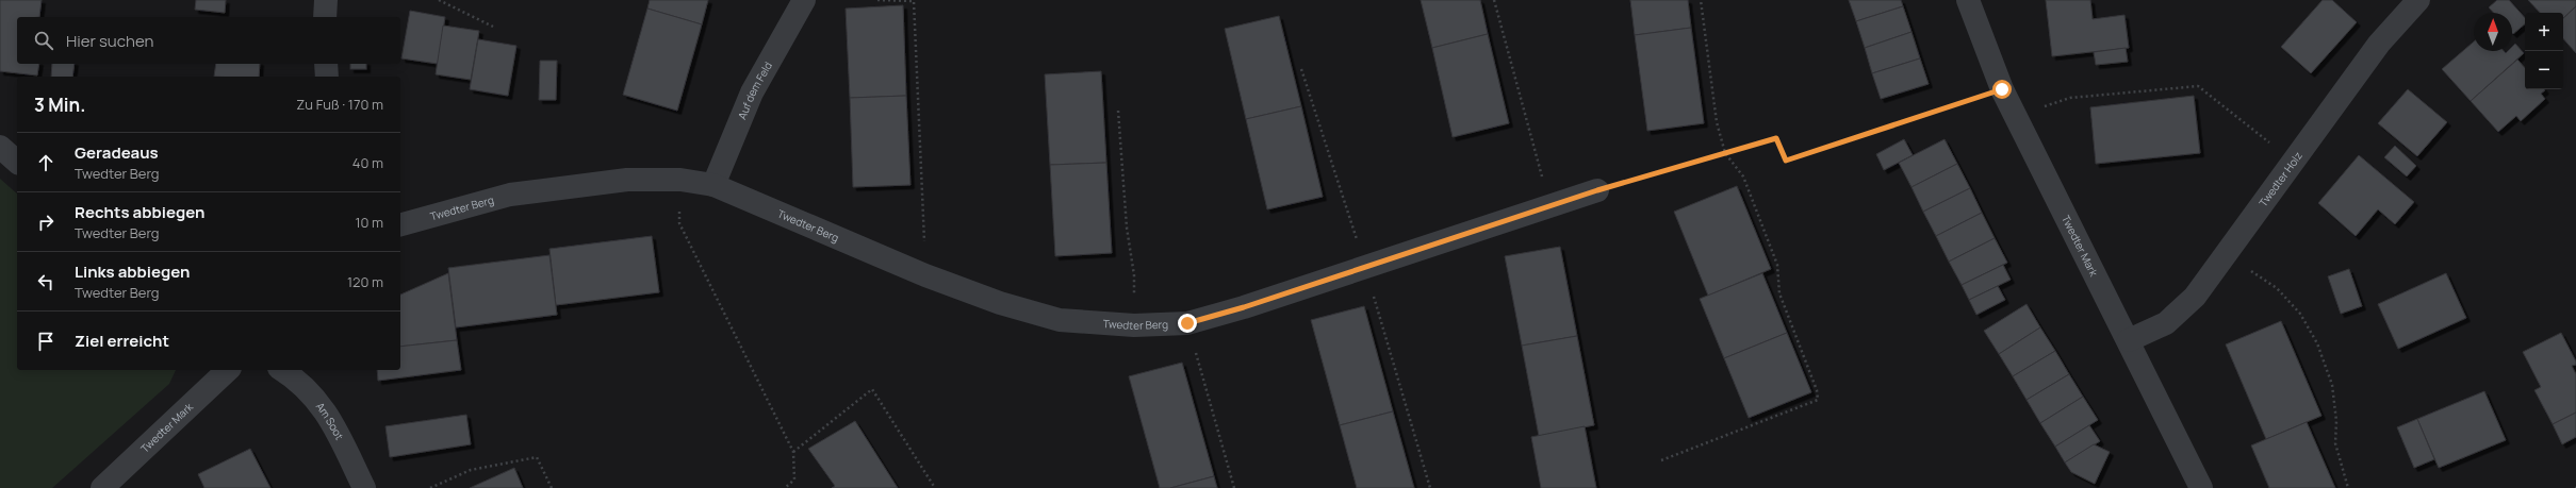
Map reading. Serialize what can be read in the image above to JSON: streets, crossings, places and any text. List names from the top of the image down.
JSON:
{
  "streets": {
    "street": [
      "Auf dem Feld",
      "Twedter Holz",
      "Twedter Berg",
      "Twedter Mark",
      "Am Soot"
    ]
  },
  "crossings": [
    ["Auf dem Feld", "Twedter Berg"],
    ["Twedter Holz", "Twedter Mark"]
  ],
  "north": "top",
  "page": {
    "map_buttons": ["+", "−"],
    "search": "Hier suchen",
    "heading": ["3 Min.", "Zu Fuß · 170 m"],
    "list": [
      ["Geradeaus", "Twedter Berg", "40 m"],
      ["Rechts abbiegen", "Twedter Berg", "10 m"],
      ["Links abbiegen", "Twedter Berg", "120 m"],
      "Ziel erreicht"
    ]
  }
}
